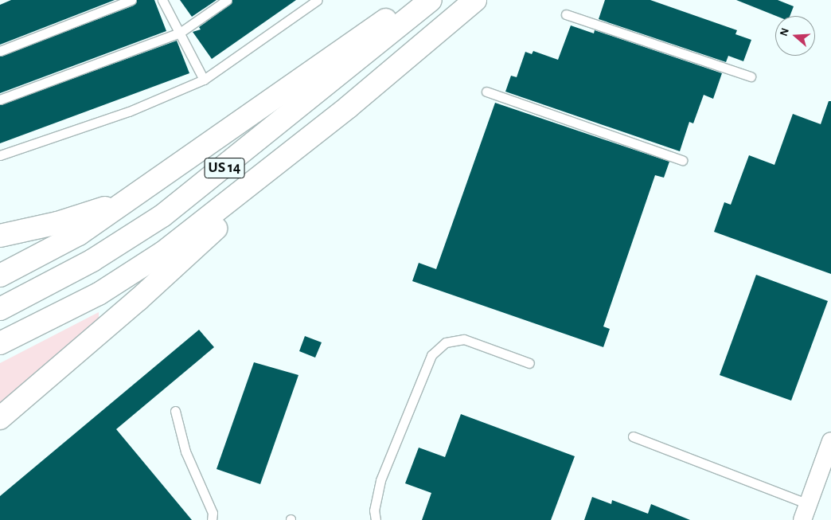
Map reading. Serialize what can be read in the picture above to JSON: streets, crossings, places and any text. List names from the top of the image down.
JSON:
{
  "streets": {
    "highway": ["US 14"]
  },
  "north": "left"
}
